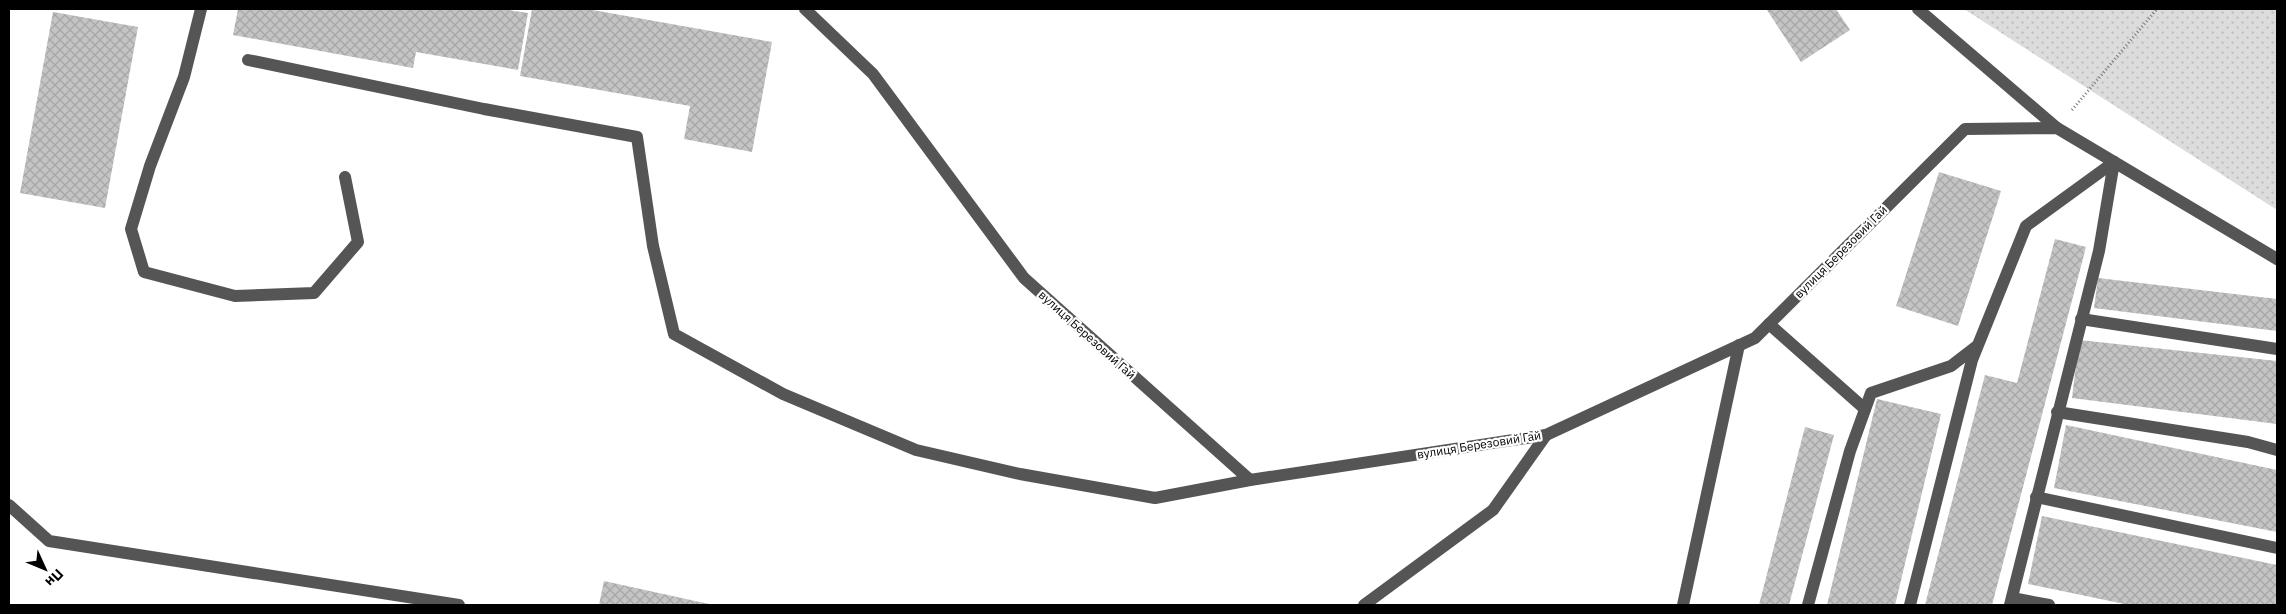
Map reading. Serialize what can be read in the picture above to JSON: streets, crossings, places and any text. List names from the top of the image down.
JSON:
{
  "streets": {
    "street": ["вулиця Березовий Гай"]
  },
  "north": "bottom right"
}
